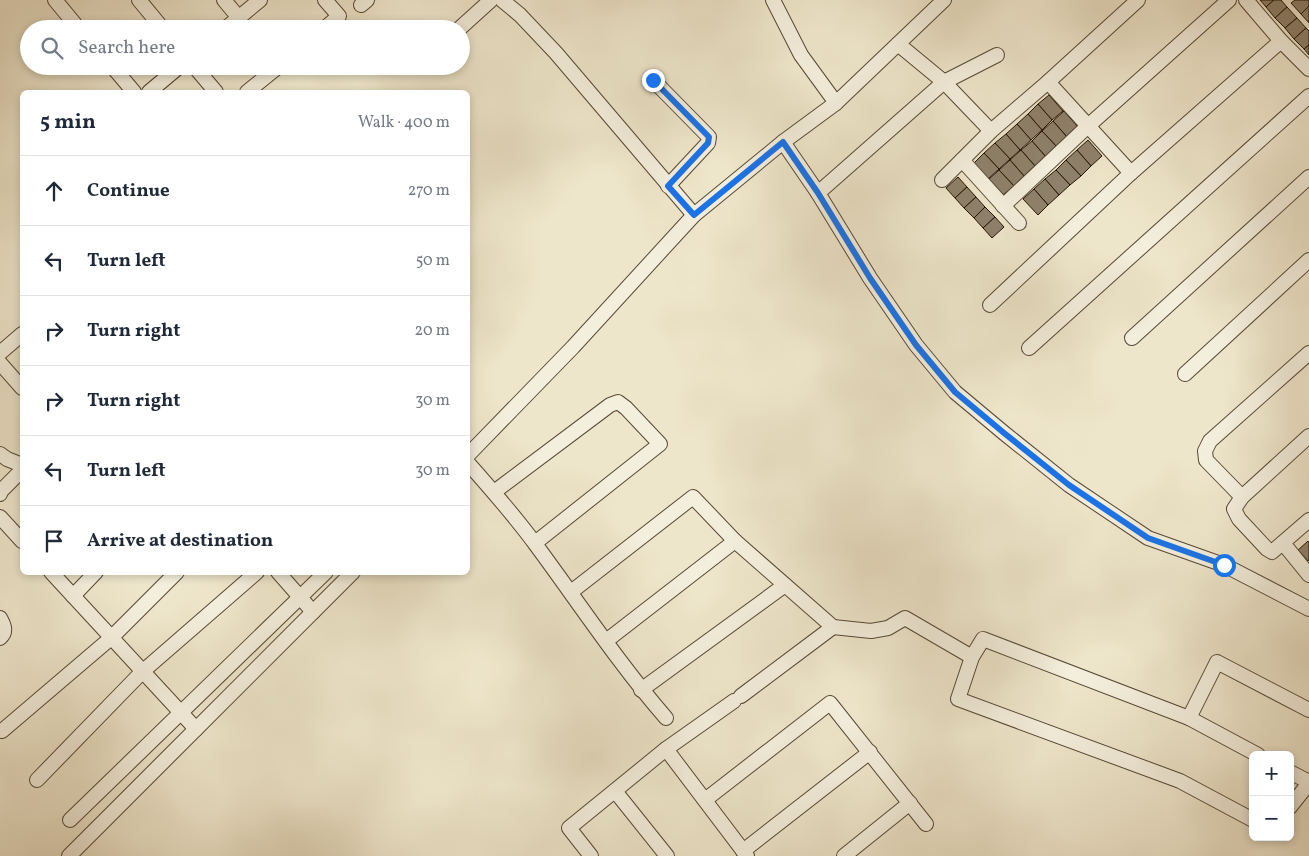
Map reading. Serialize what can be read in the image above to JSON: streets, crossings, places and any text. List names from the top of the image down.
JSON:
{
  "page": {
    "search": "Search here",
    "heading": ["5 min", "Walk · 400 m"],
    "list": [
      ["Continue", "270 m"],
      ["Turn left", "50 m"],
      ["Turn right", "20 m"],
      ["Turn right", "30 m"],
      ["Turn left", "30 m"],
      "Arrive at destination"
    ],
    "map_buttons": ["+", "−"]
  }
}
